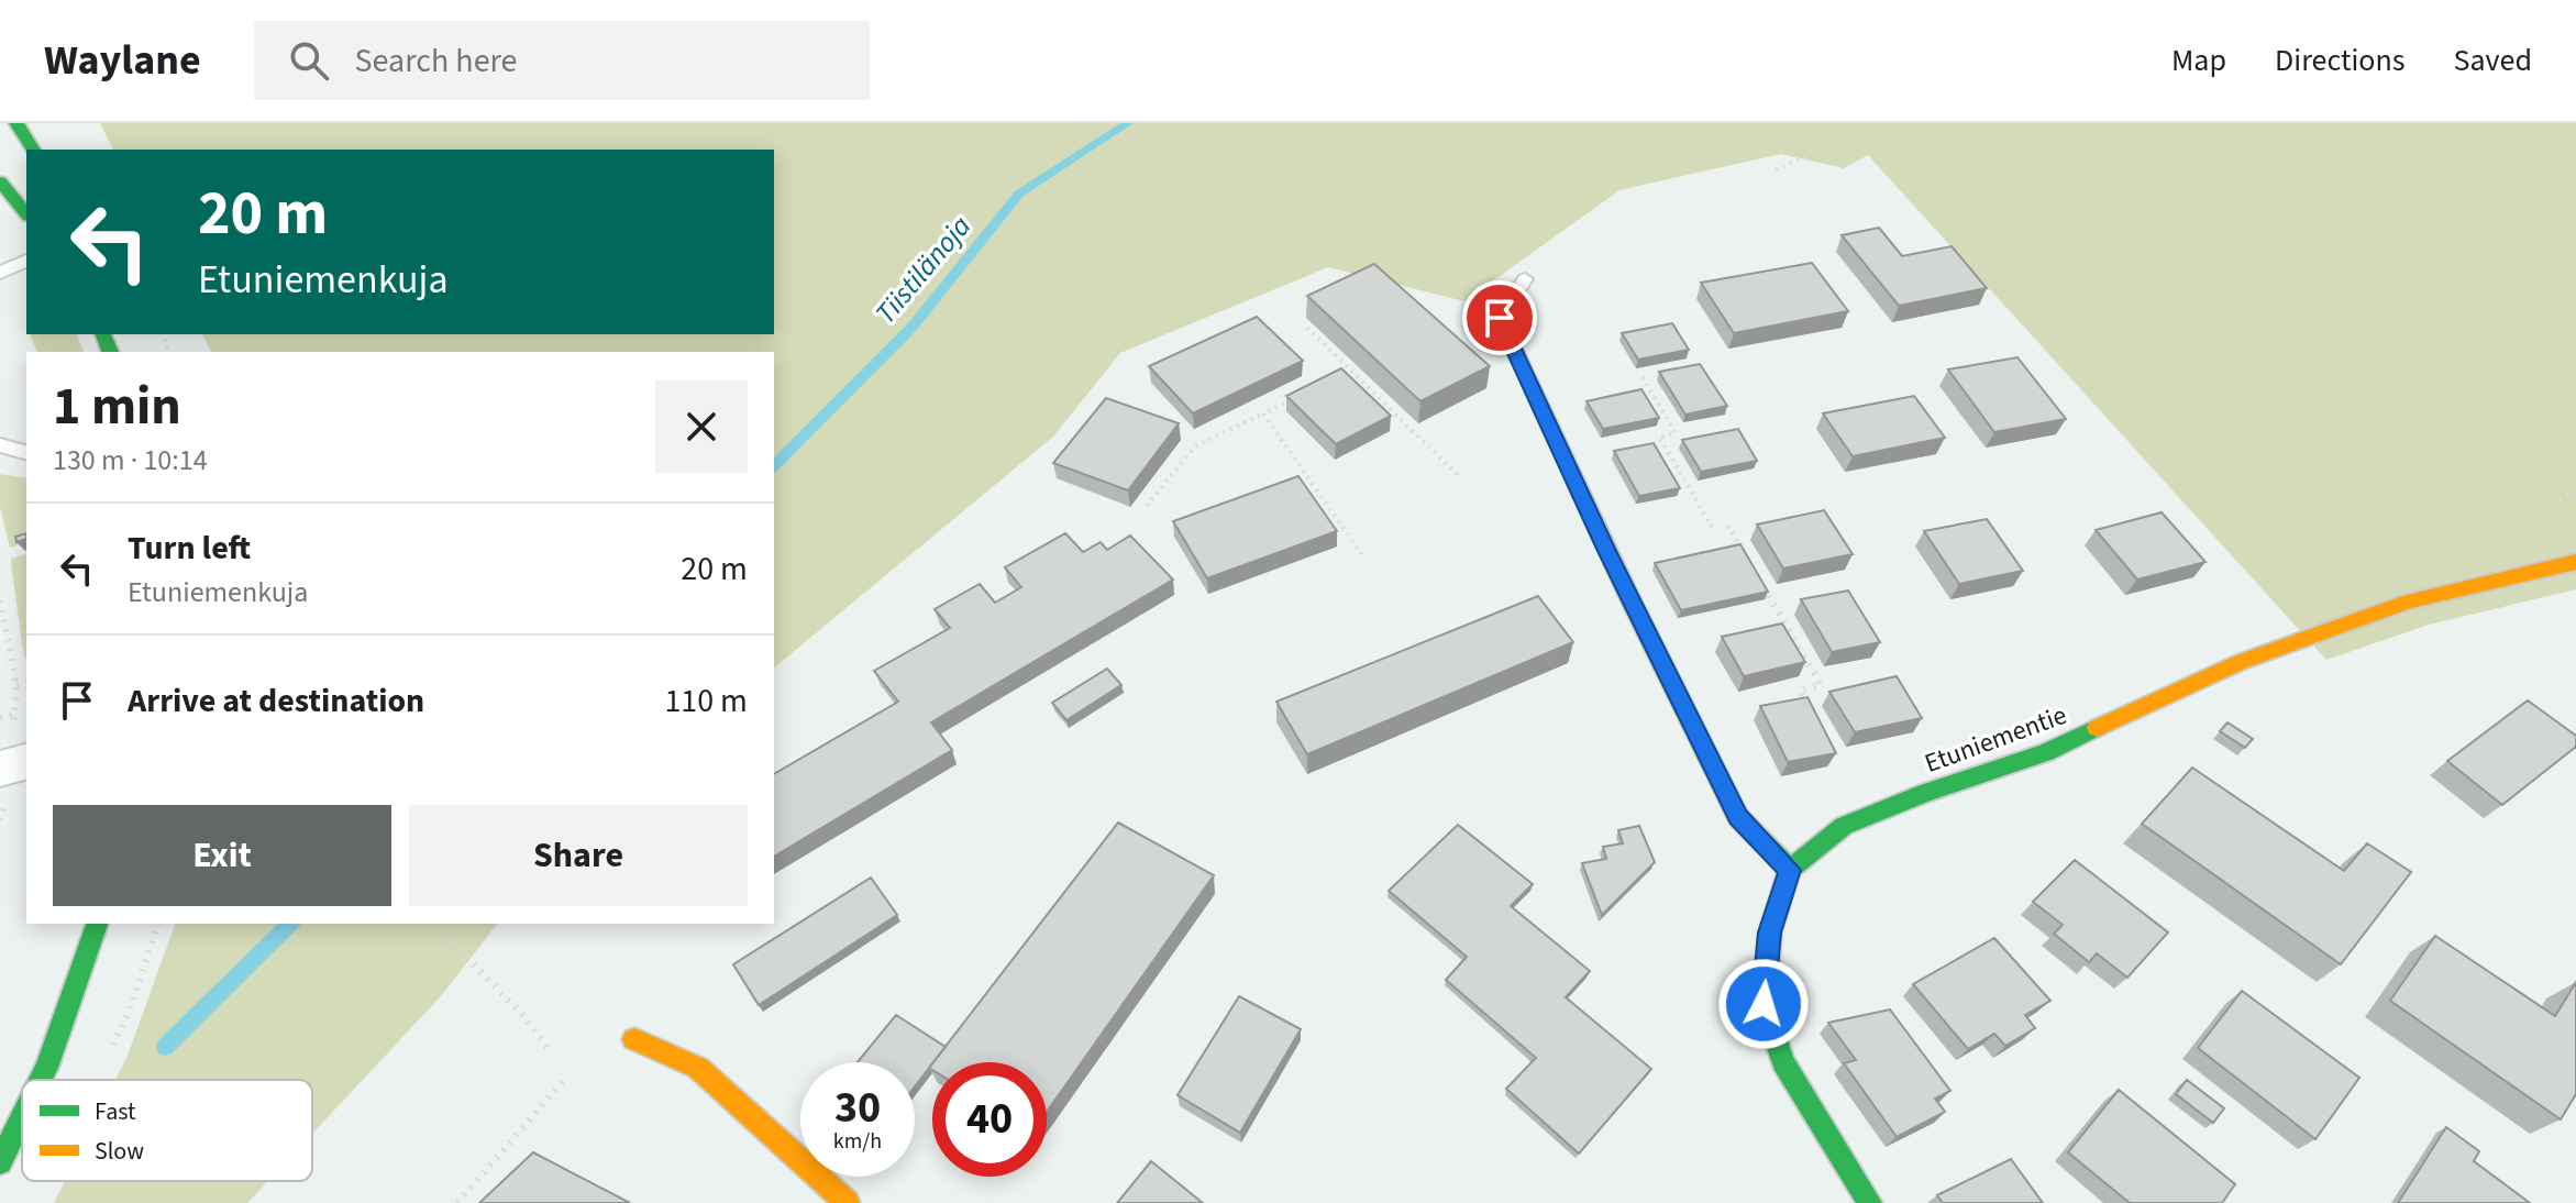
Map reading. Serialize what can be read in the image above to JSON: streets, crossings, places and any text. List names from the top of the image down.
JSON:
{
  "streets": {
    "street": ["Etuniementie"]
  },
  "water": ["Tiistilänoja"],
  "legend": ["Fast", "Slow"],
  "page": {
    "header": "Waylane",
    "search": "Search here",
    "nav": ["Map", "Directions", "Saved"],
    "turn": ["20 m", "Etuniemenkuja"],
    "heading": ["1 min", "130 m · 10:14"],
    "list": [
      {
        "name": "Turn left",
        "note": "Etuniemenkuja",
        "value": "20 m"
      },
      {
        "name": "Arrive at destination",
        "value": "110 m"
      }
    ],
    "buttons": ["Exit", "Share"],
    "speed": "30 km/h",
    "limit": "40"
  }
}
